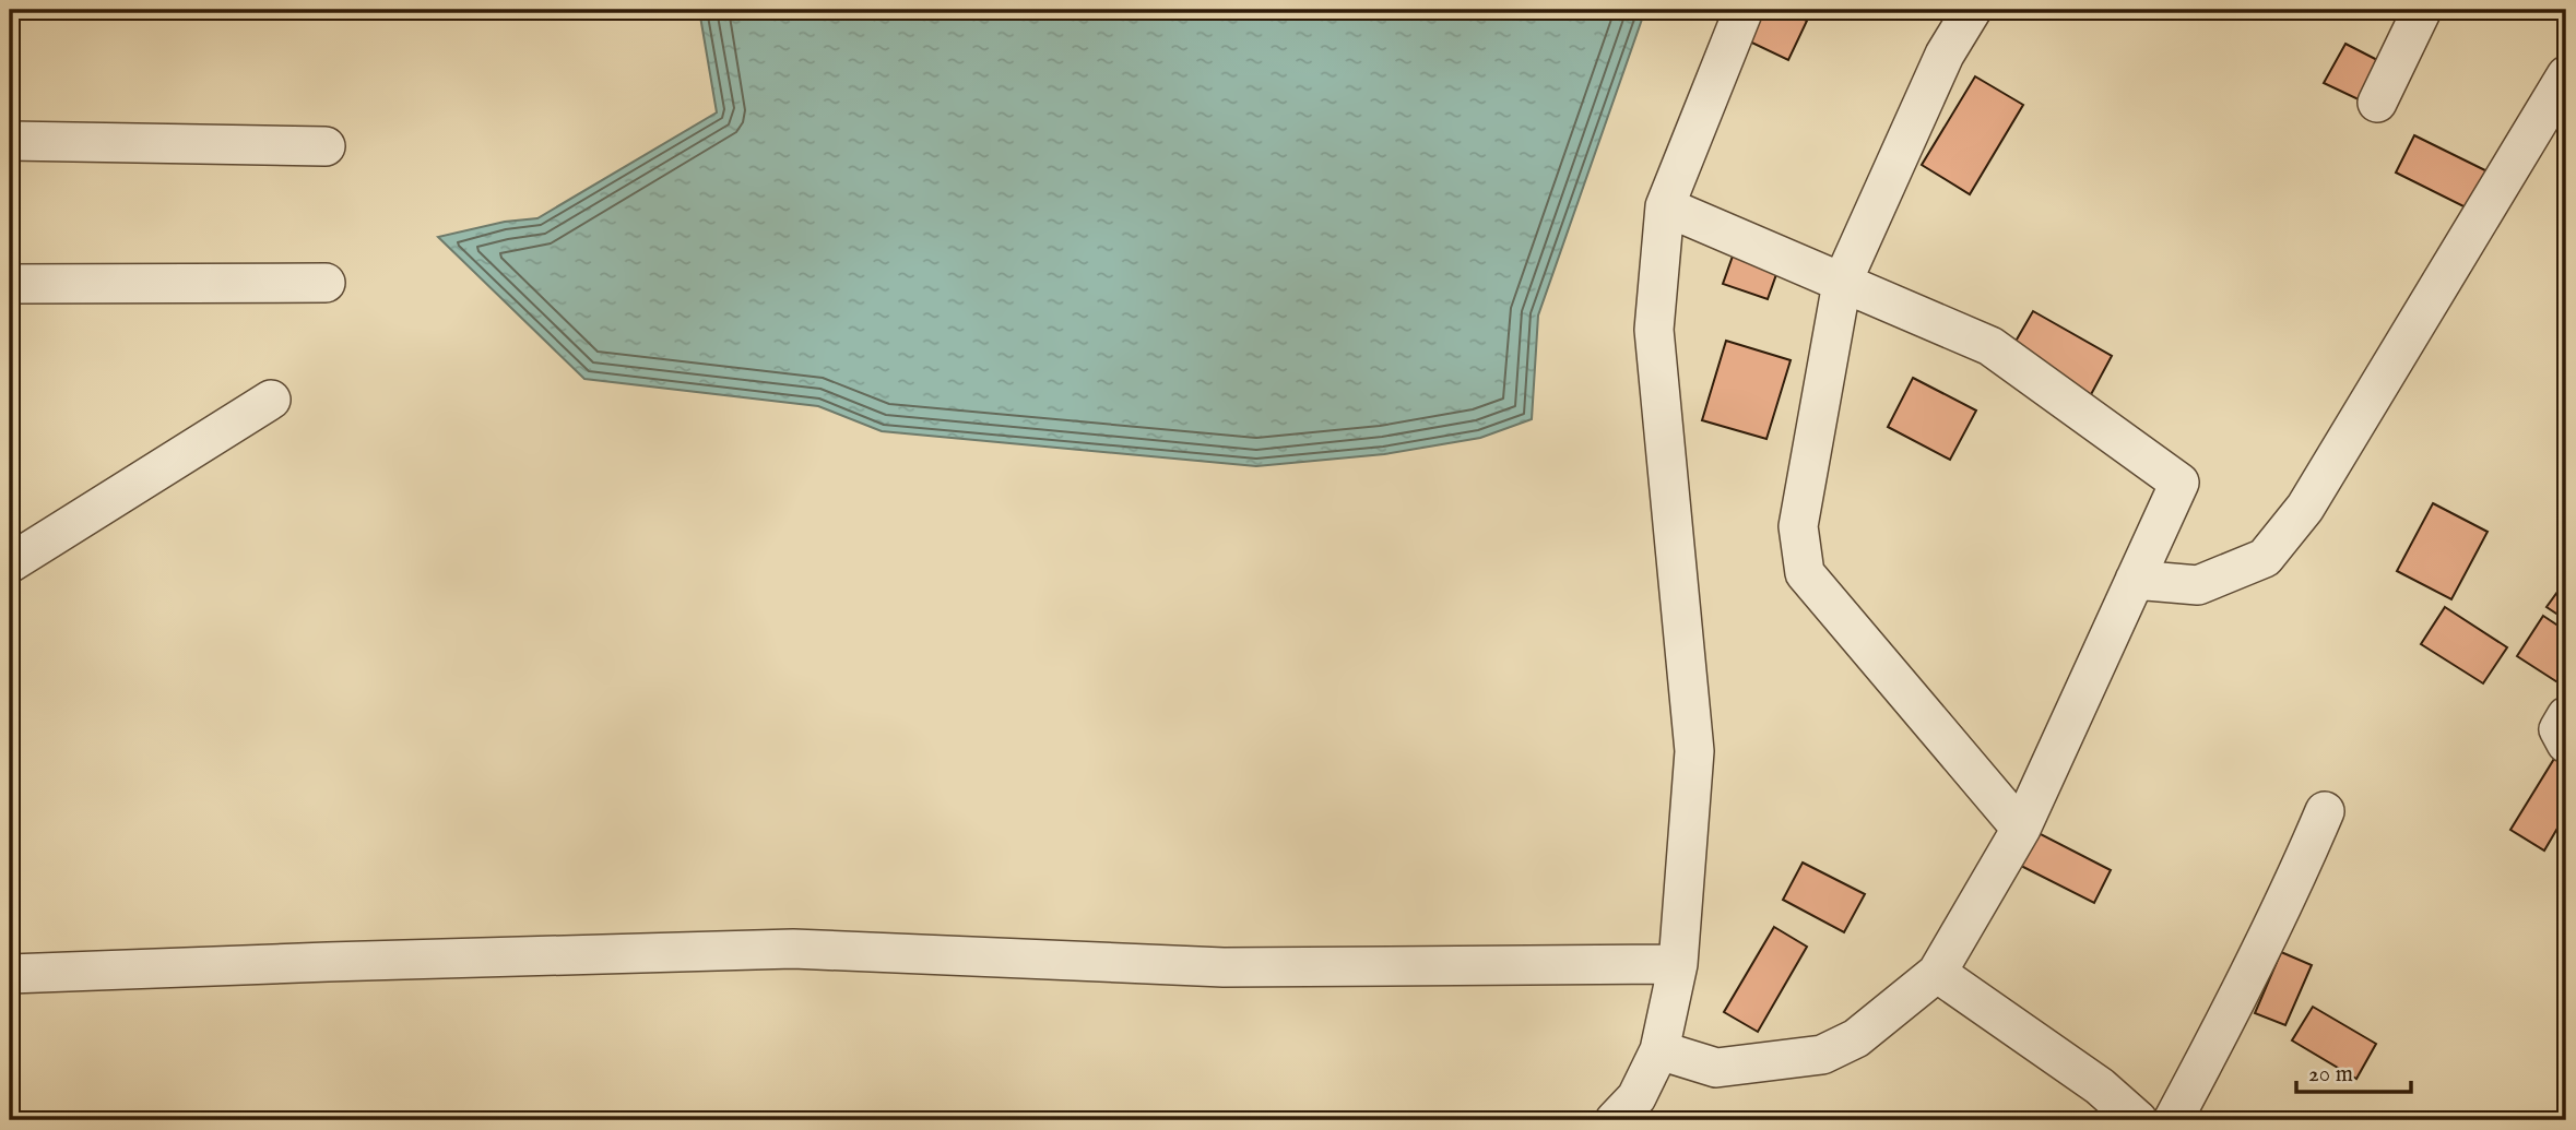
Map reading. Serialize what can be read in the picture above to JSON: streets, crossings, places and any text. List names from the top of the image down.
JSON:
{
  "scale_bar": "20 m"
}
